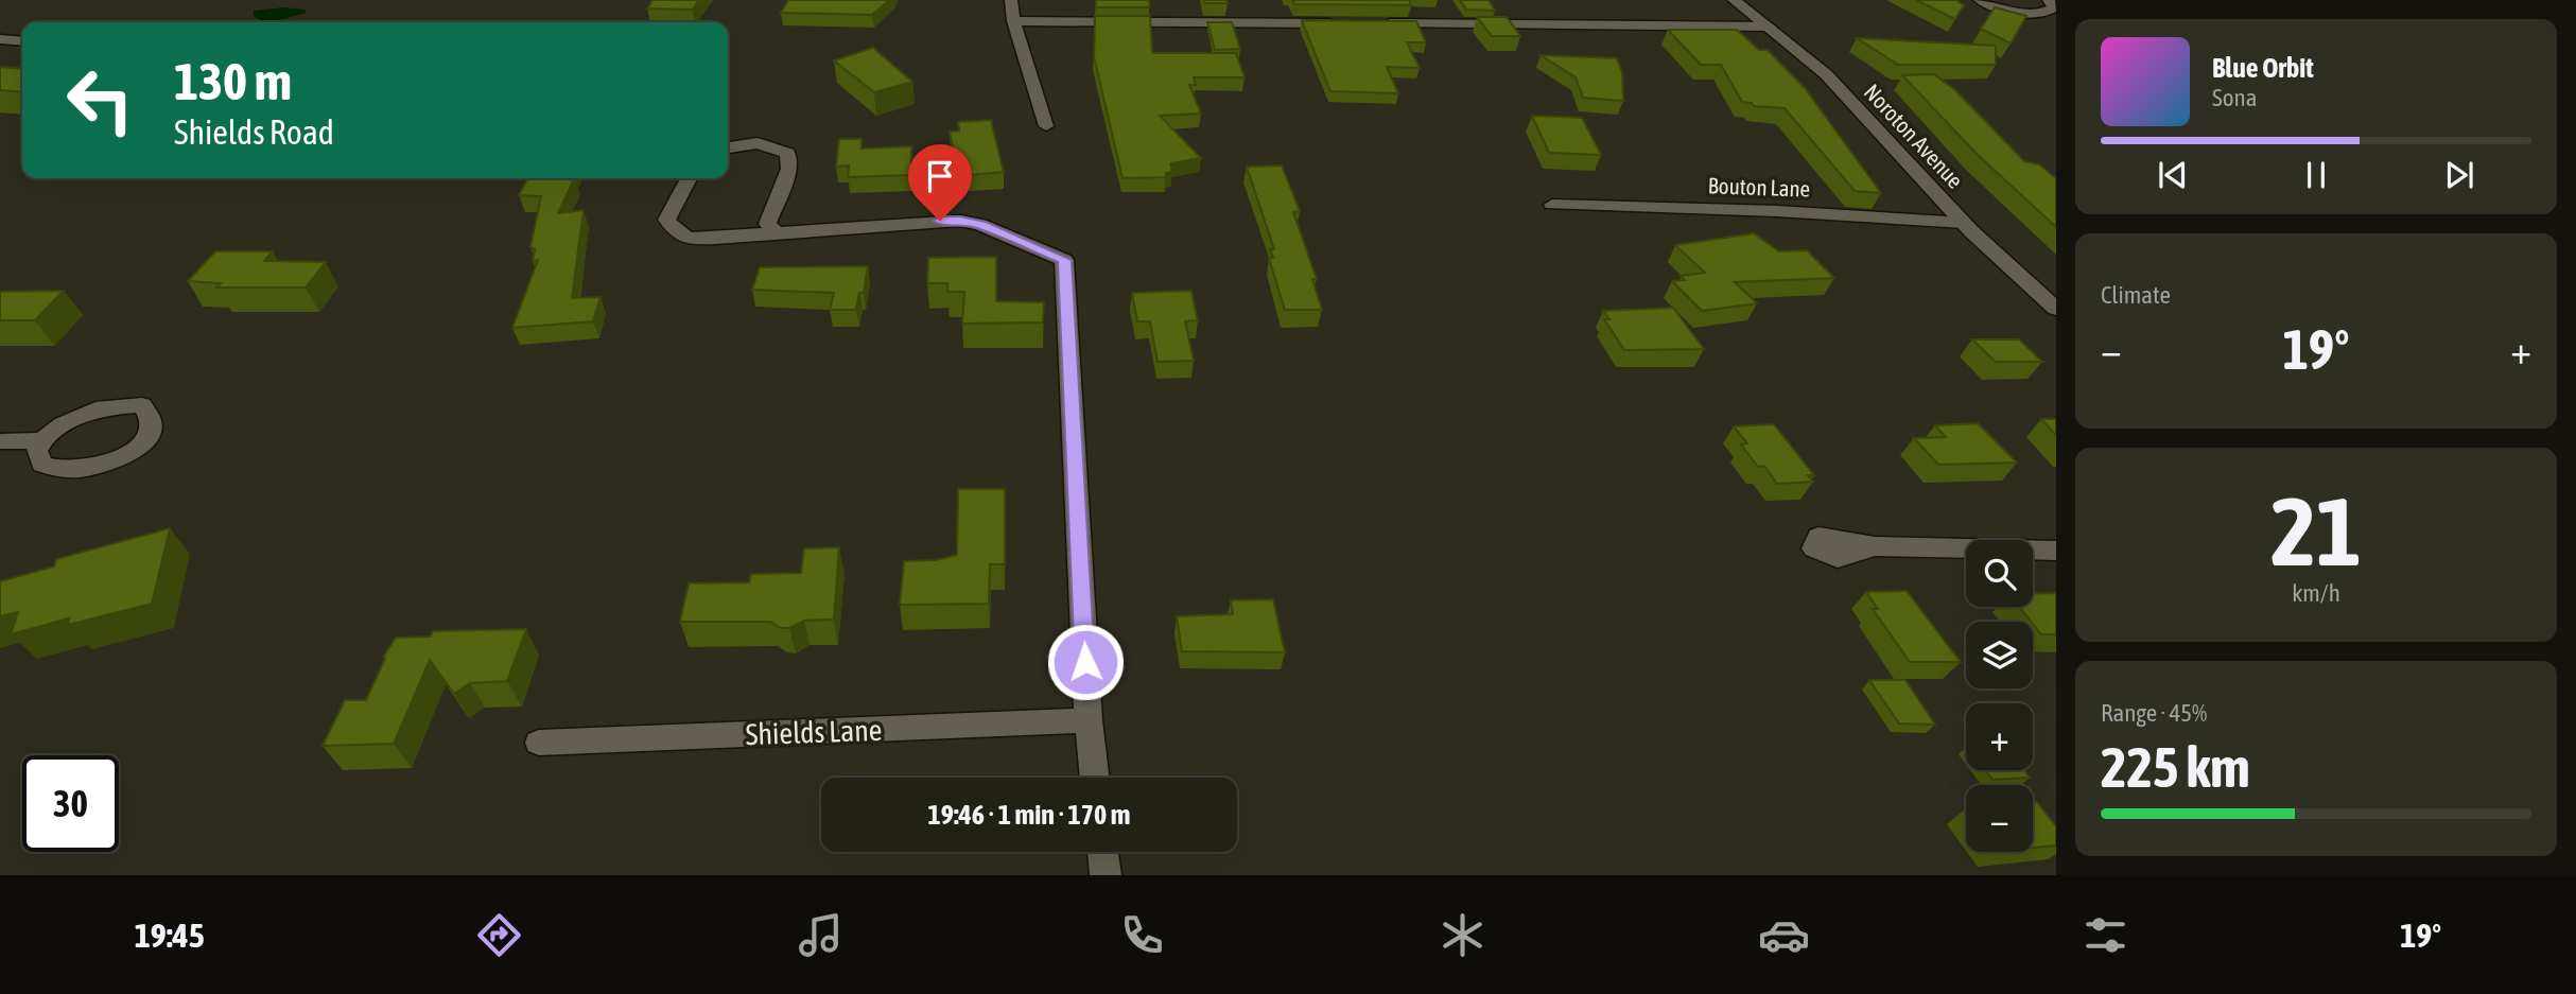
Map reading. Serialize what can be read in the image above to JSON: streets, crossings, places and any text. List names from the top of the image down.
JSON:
{
  "streets": {
    "street": ["Noroton Avenue", "Bouton Lane", "Shields Lane"]
  },
  "crossings": [
    ["Noroton Avenue", "Bouton Lane"]
  ],
  "page": {
    "turn": ["130 m", "Shields Road"],
    "song": ["Blue Orbit", "Sona"],
    "tile": [
      "Climate",
      ["21", "km/h"],
      ["Range · 45%", "225 km"]
    ],
    "heat": ["−", "19°", "+"],
    "map_buttons": ["+", "−"],
    "limit": "30",
    "trip": "19:46 · 1 min · 170 m",
    "tabs": ["19:45", "19°"]
  }
}
